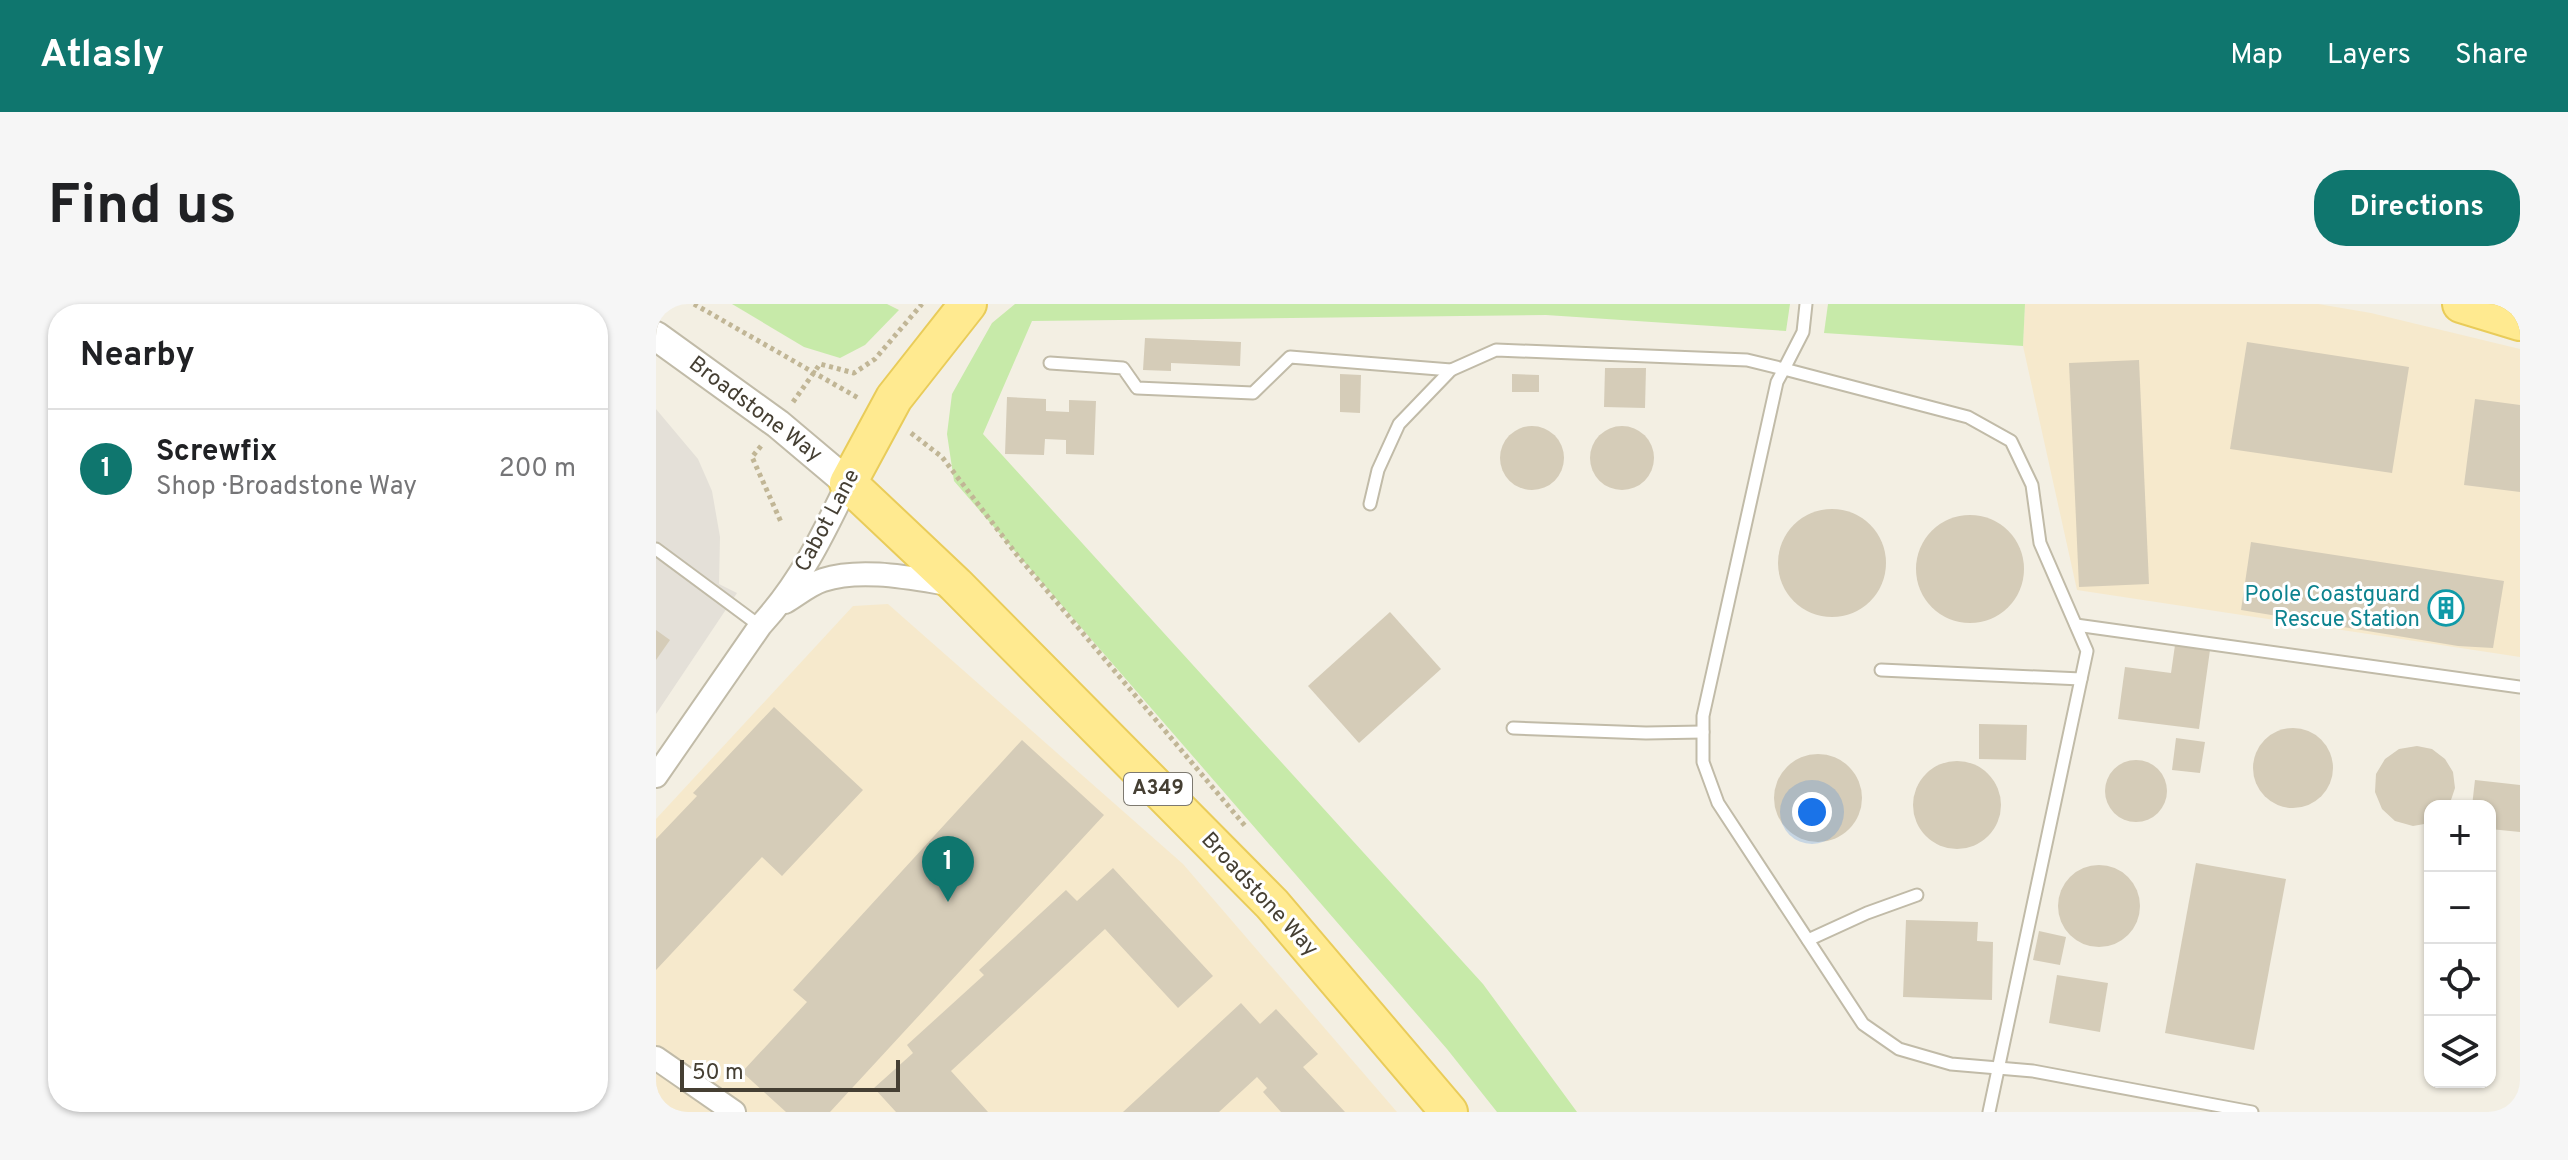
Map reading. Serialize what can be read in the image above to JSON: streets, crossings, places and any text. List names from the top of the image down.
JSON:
{
  "streets": {
    "main road": ["Broadstone Way", "Cabot Lane", "A349"]
  },
  "crossings": [
    ["Broadstone Way", "Cabot Lane"]
  ],
  "places": {
    "building": ["Poole Coastguard Rescue Station"]
  },
  "scale_bar": "50 m",
  "page": {
    "header": "Atlasly",
    "nav": ["Map", "Layers", "Share"],
    "buttons": "Directions",
    "title": "Find us",
    "heading": "Nearby",
    "list": [
      {
        "mark": "1",
        "name": "Screwfix",
        "note": "Shop · Broadstone Way",
        "value": "200 m"
      }
    ],
    "map_buttons": ["+", "−"],
    "pins": "1",
    "scale": "50 m"
  }
}
